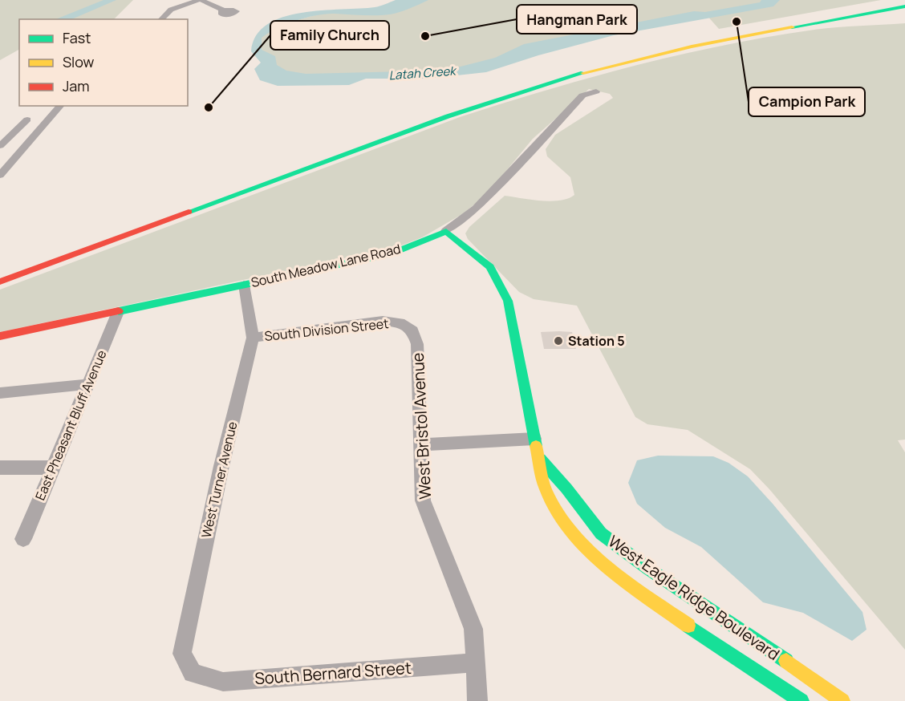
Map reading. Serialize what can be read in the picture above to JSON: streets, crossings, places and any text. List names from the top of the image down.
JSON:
{
  "streets": {
    "main road": ["South Meadow Lane Road", "West Eagle Ridge Boulevard"],
    "street": [
      "South Division Street",
      "East Pheasant Bluff Avenue",
      "West Bristol Avenue",
      "West Turner Avenue",
      "South Bernard Street"
    ]
  },
  "crossings": [
    ["South Meadow Lane Road", "East Pheasant Bluff Avenue"],
    ["South Meadow Lane Road", "West Turner Avenue"],
    ["South Meadow Lane Road", "West Eagle Ridge Boulevard"],
    ["South Division Street", "West Bristol Avenue"],
    ["South Division Street", "West Turner Avenue"],
    ["West Bristol Avenue", "South Bernard Street"],
    ["West Turner Avenue", "South Bernard Street"]
  ],
  "water": ["Latah Creek"],
  "places": [
    "Campion Park",
    "Hangman Park",
    "Family Church",
    "Station 5"
  ],
  "legend": ["Fast", "Slow", "Jam"]
}
